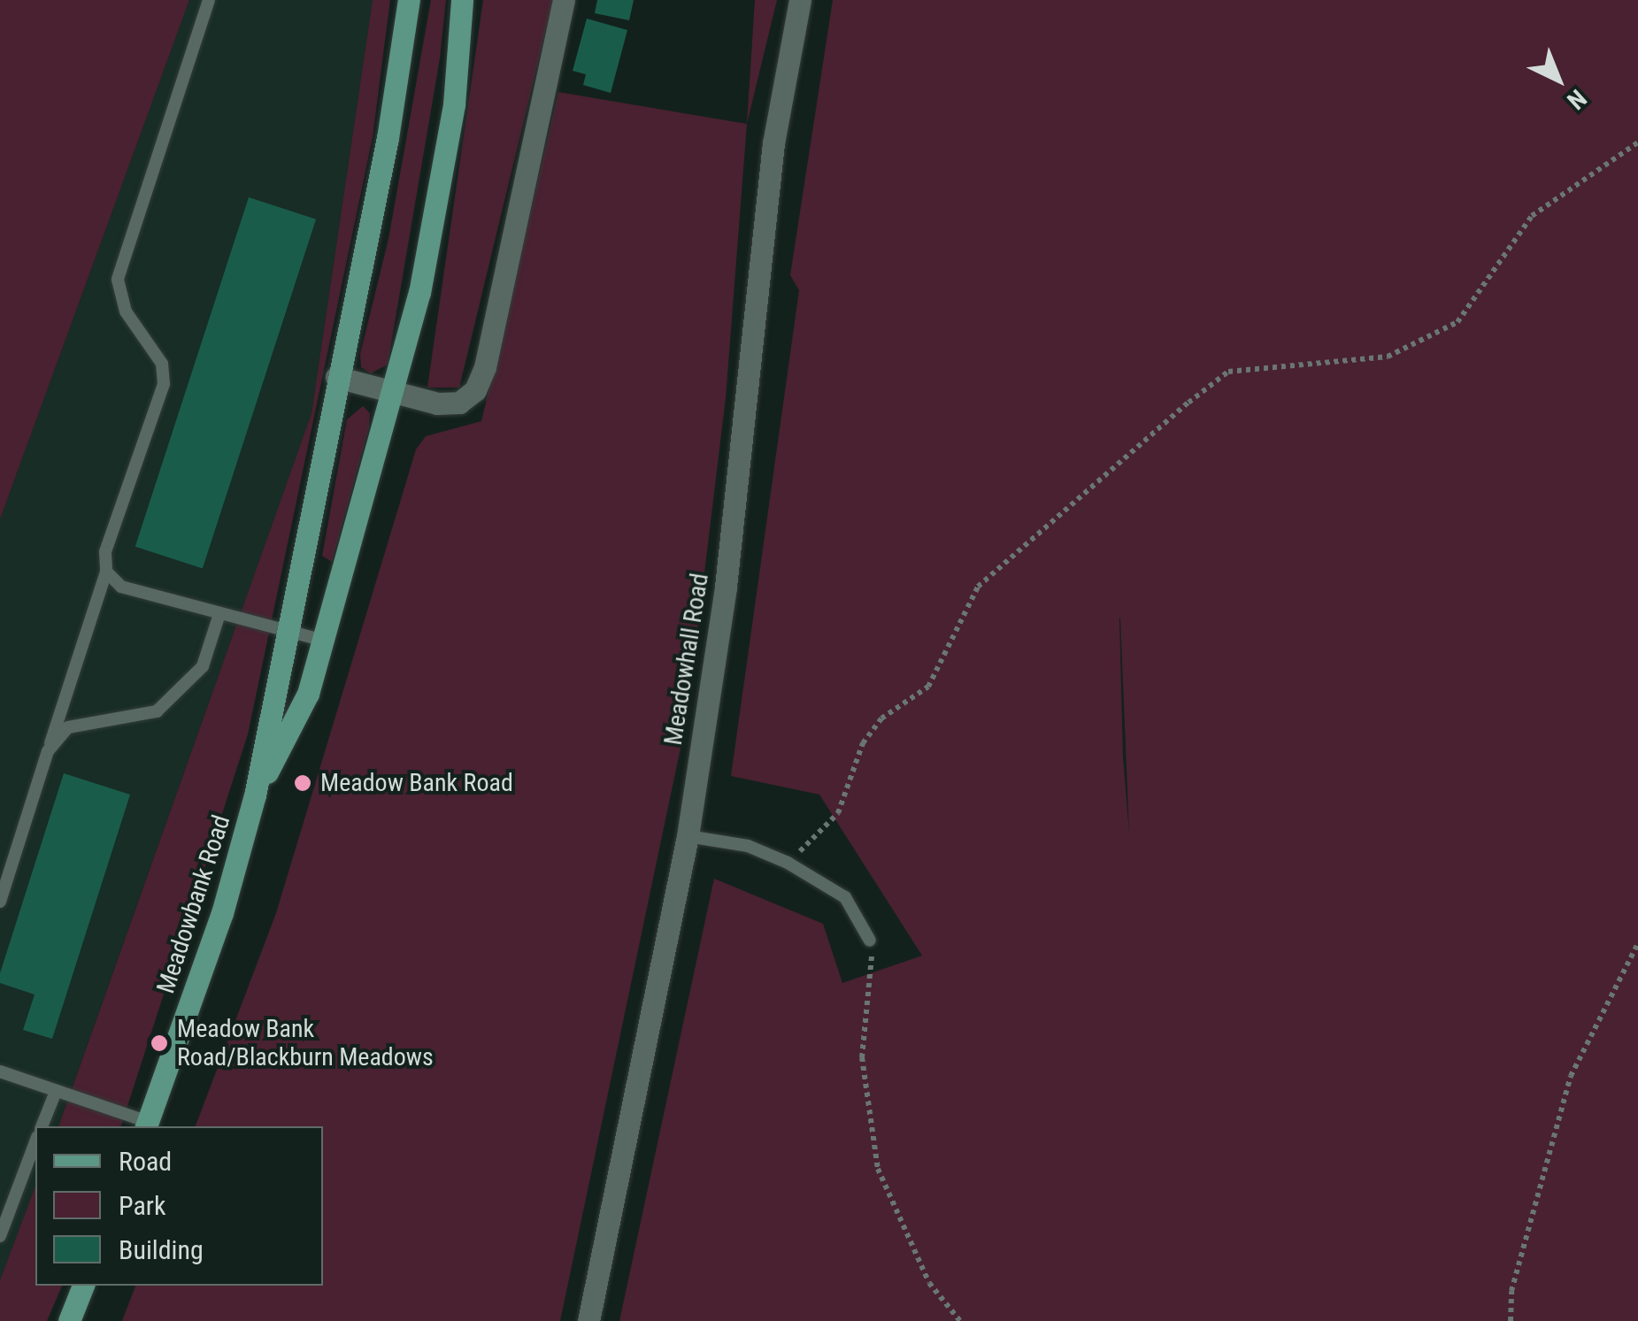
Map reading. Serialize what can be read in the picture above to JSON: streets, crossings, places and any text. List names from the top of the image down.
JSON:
{
  "streets": {
    "main road": ["Meadowbank Road"],
    "street": ["Meadowhall Road"]
  },
  "places": ["Meadow Bank Road", "Meadow Bank Road/Blackburn Meadows"],
  "legend": ["Road", "Park", "Building"],
  "north": "bottom right"
}
